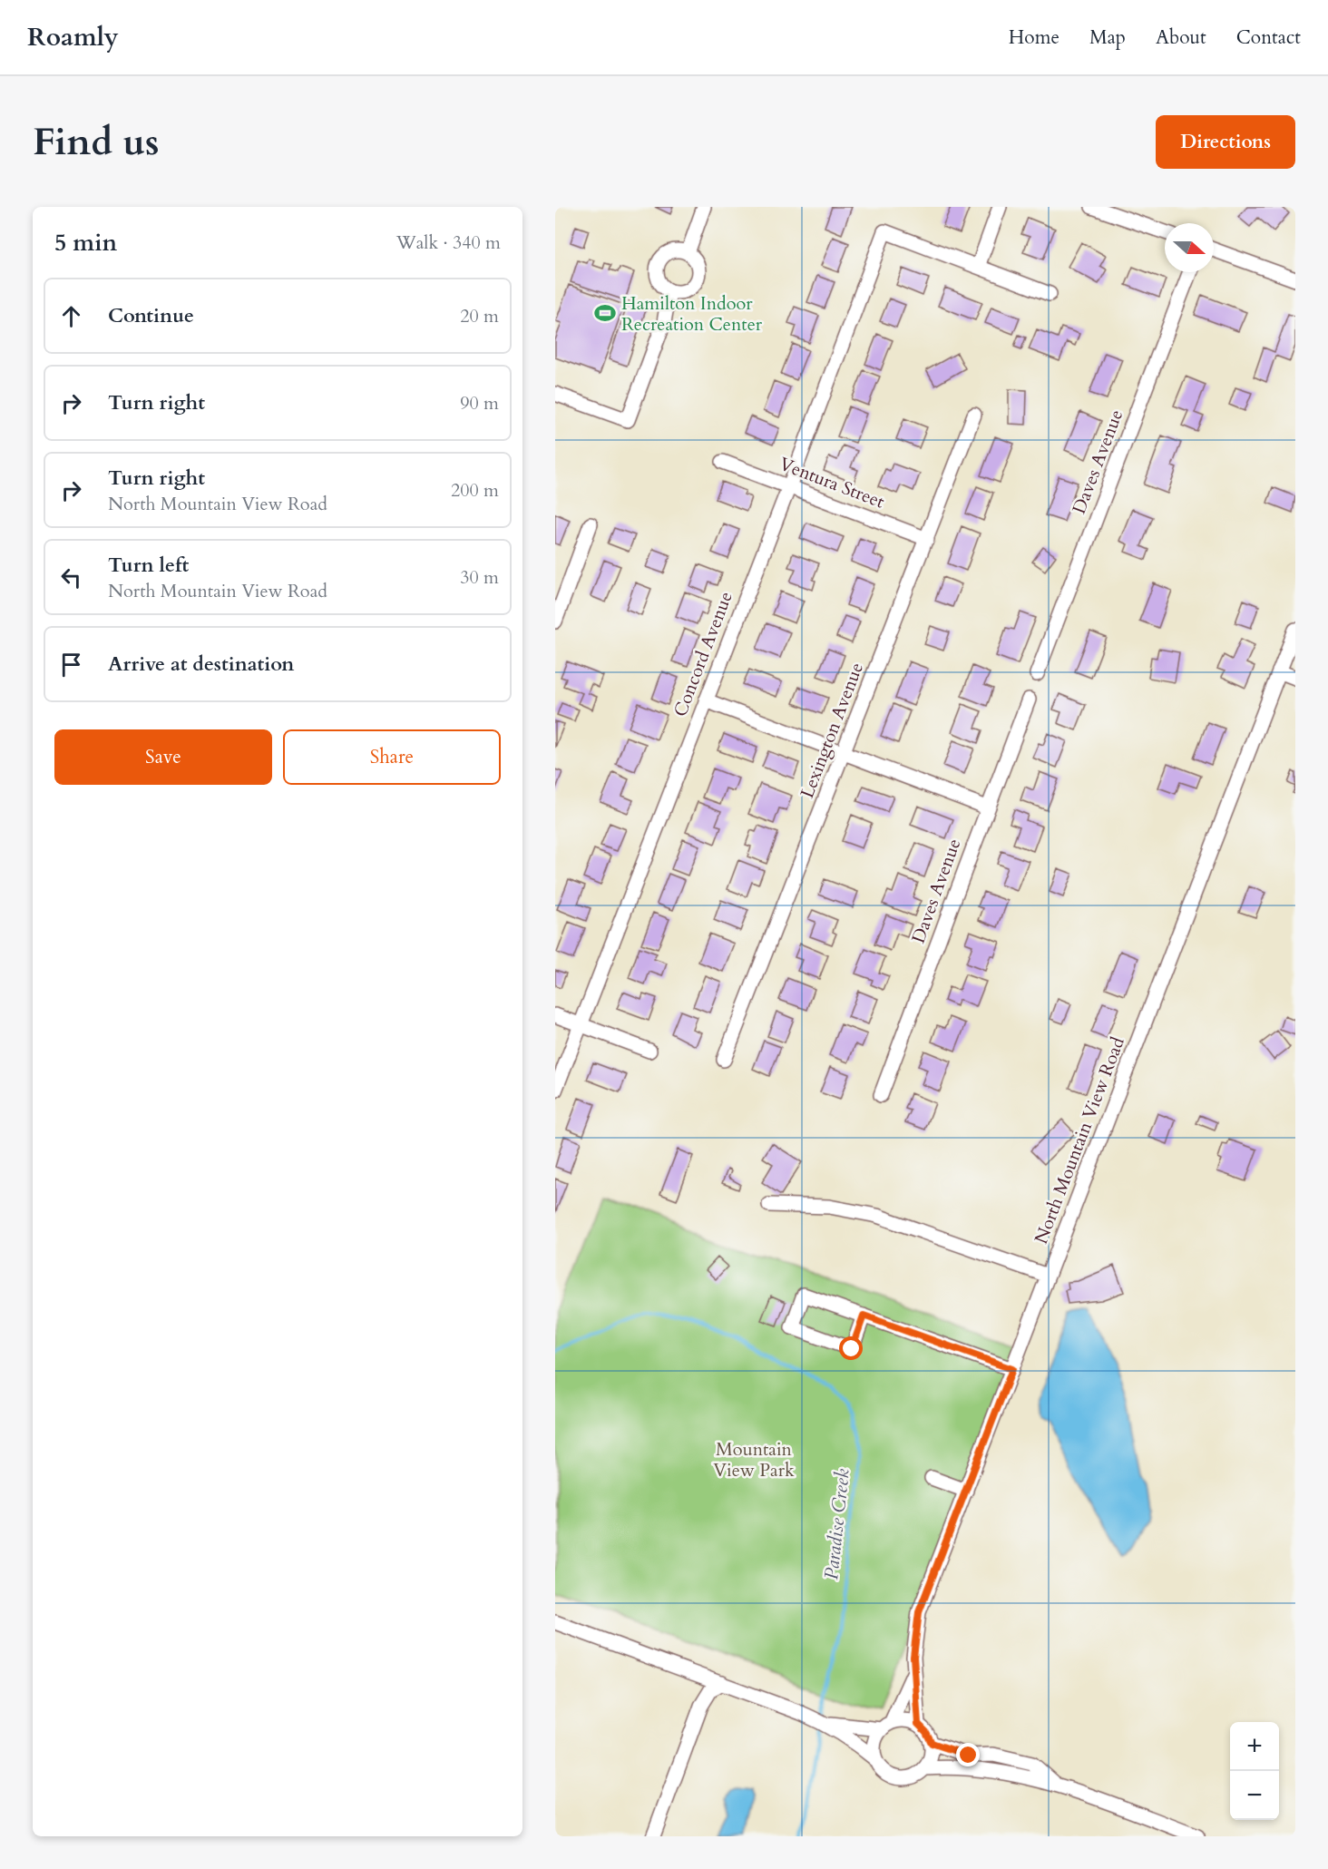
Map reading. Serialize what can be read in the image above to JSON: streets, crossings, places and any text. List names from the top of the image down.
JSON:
{
  "streets": {
    "street": [
      "Daves Avenue",
      "Ventura Street",
      "Concord Avenue",
      "Lexington Avenue",
      "North Mountain View Road"
    ]
  },
  "crossings": [
    ["Ventura Street", "Concord Avenue"],
    ["Ventura Street", "Lexington Avenue"]
  ],
  "water": ["Paradise Creek"],
  "parks": ["Mountain View Park"],
  "places": {
    "sports": ["Hamilton Indoor Recreation Center"]
  },
  "north": "right",
  "page": {
    "header": "Roamly",
    "nav": [
      "Home",
      "Map",
      "About",
      "Contact"
    ],
    "buttons": [
      "Directions",
      ["Save", "Share"]
    ],
    "title": "Find us",
    "heading": ["5 min", "Walk · 340 m"],
    "list": [
      ["Continue", "20 m"],
      ["Turn right", "90 m"],
      ["Turn right", "North Mountain View Road", "200 m"],
      ["Turn left", "North Mountain View Road", "30 m"],
      "Arrive at destination"
    ],
    "map_buttons": ["+", "−"]
  }
}
